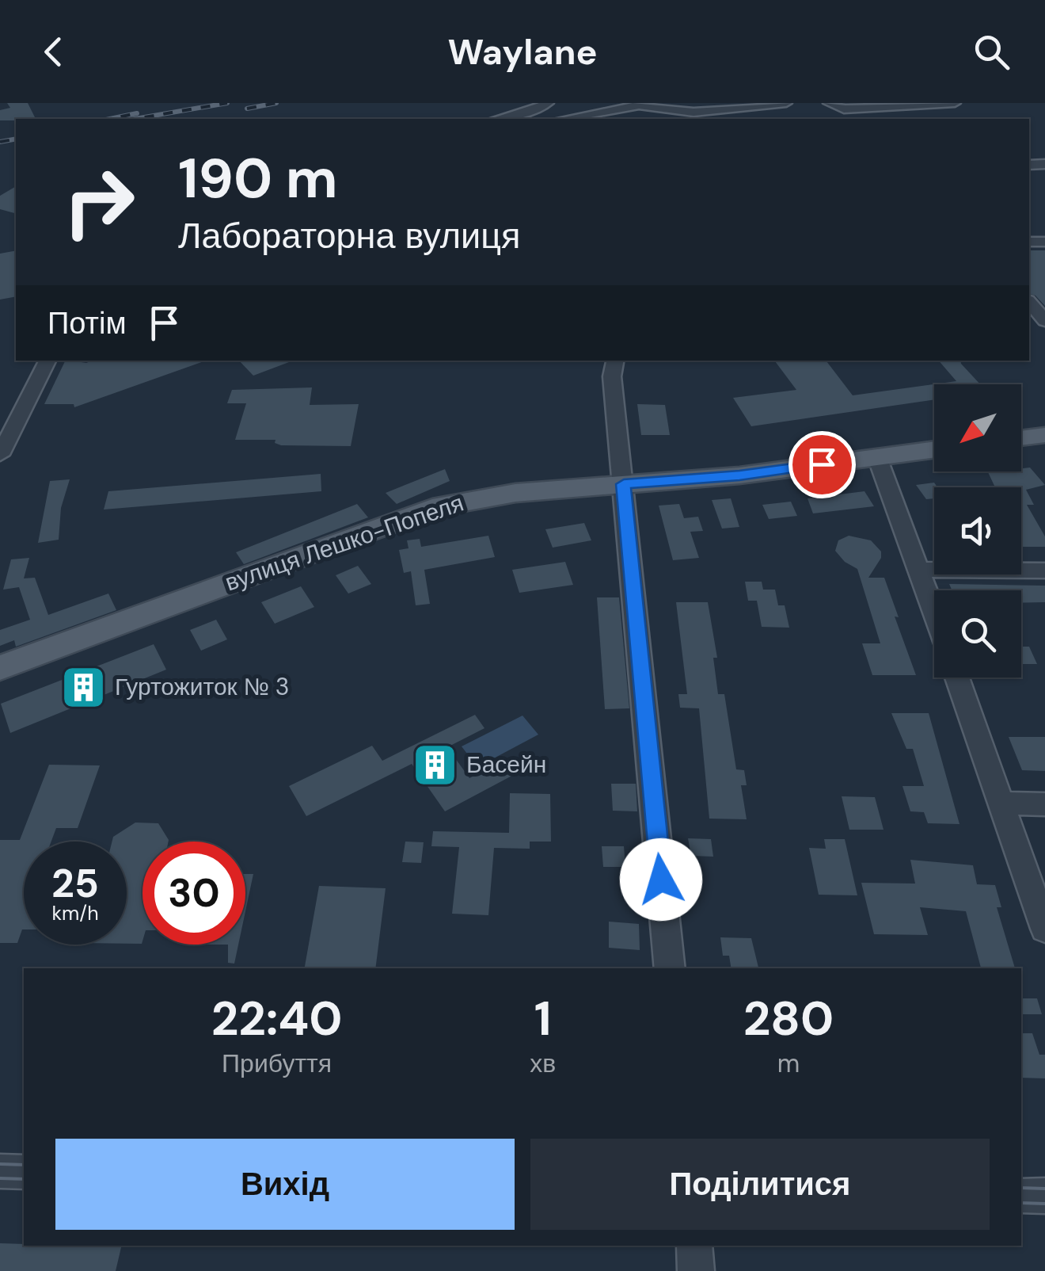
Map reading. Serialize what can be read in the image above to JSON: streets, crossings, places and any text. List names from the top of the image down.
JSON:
{
  "streets": {
    "main road": ["вулиця Лешко-Попеля"]
  },
  "places": {
    "building": ["Гуртожиток № 3", "Басейн"]
  },
  "north": "bottom left",
  "page": {
    "header": "Waylane",
    "turn": ["190 m", "Лабораторна вулиця"],
    "then": "Потім",
    "speed": "25 km/h",
    "limit": "30",
    "eta": [
      "22:40",
      "Прибуття",
      "1",
      "хв",
      "280",
      "m"
    ],
    "buttons": ["Вихід", "Поділитися"]
  }
}
